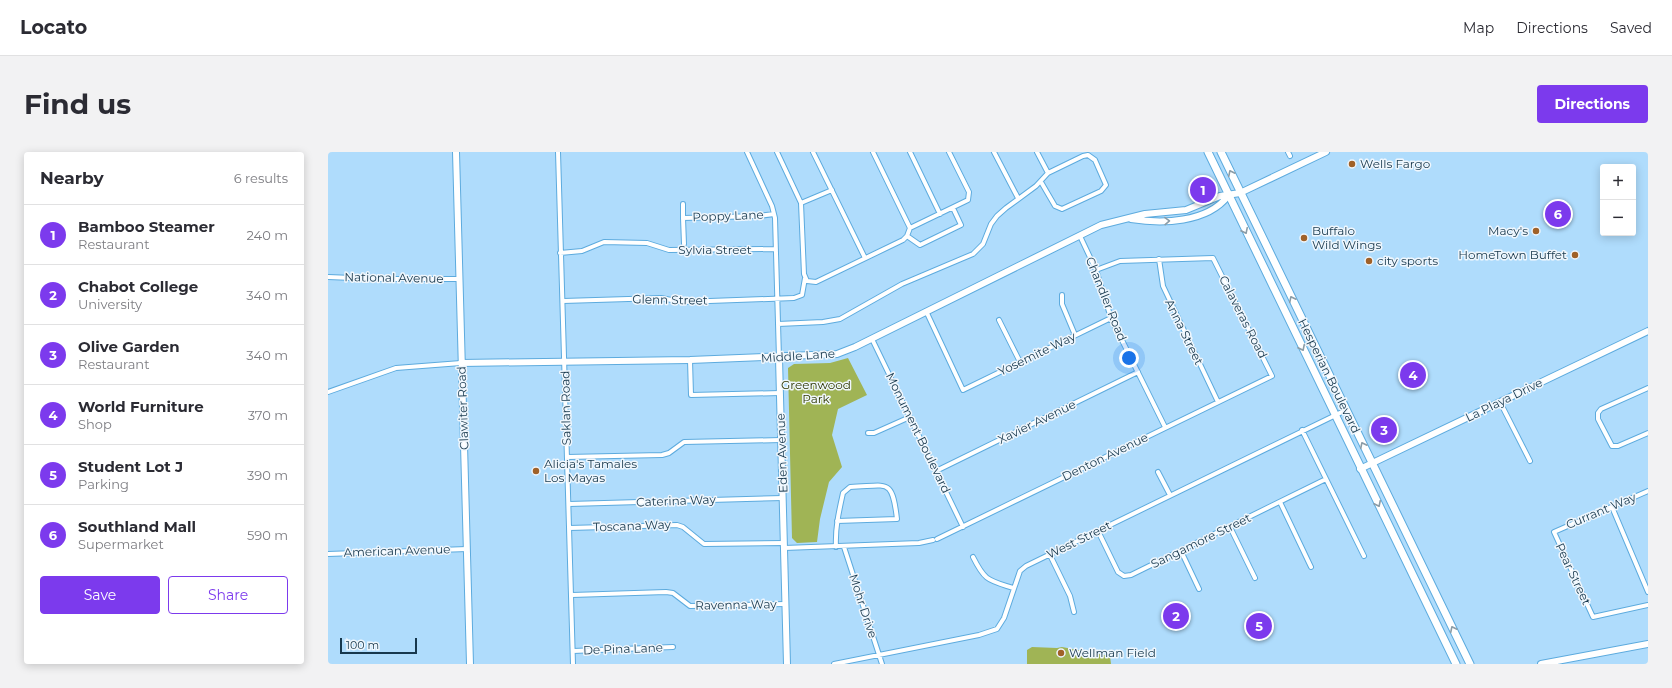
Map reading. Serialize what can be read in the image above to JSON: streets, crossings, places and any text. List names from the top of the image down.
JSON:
{
  "streets": {
    "main road": ["Hesperian Boulevard"],
    "street": [
      "Poppy Lane",
      "Sylvia Street",
      "National Avenue",
      "Chandler Road",
      "Glenn Street",
      "Calaveras Road",
      "Anna Street",
      "Yosemite Way",
      "Middle Lane",
      "La Playa Drive",
      "Clawiter Road",
      "Saklan Road",
      "Xavier Avenue",
      "Monument Boulevard",
      "Eden Avenue",
      "Denton Avenue",
      "Caterina Way",
      "Currant Way",
      "Toscana Way",
      "West Street",
      "Sangamore Street",
      "American Avenue",
      "Pear Street",
      "Ravenna Way",
      "Mohr Drive",
      "De Pina Lane"
    ]
  },
  "crossings": [
    ["Poppy Lane", "Eden Avenue"],
    ["Sylvia Street", "Saklan Road"],
    ["Sylvia Street", "Eden Avenue"],
    ["National Avenue", "Clawiter Road"],
    ["Chandler Road", "Yosemite Way"],
    ["Chandler Road", "Middle Lane"],
    ["Chandler Road", "Xavier Avenue"],
    ["Chandler Road", "Denton Avenue"],
    ["Glenn Street", "Saklan Road"],
    ["Glenn Street", "Eden Avenue"],
    ["Calaveras Road", "Anna Street"],
    ["Calaveras Road", "Denton Avenue"],
    ["Anna Street", "Denton Avenue"],
    ["Yosemite Way", "Middle Lane"],
    ["Middle Lane", "Hesperian Boulevard"],
    ["Middle Lane", "Clawiter Road"],
    ["Middle Lane", "Saklan Road"],
    ["Middle Lane", "Monument Boulevard"],
    ["Middle Lane", "Eden Avenue"],
    ["Hesperian Boulevard", "La Playa Drive"],
    ["Hesperian Boulevard", "West Street"],
    ["Clawiter Road", "American Avenue"],
    ["Saklan Road", "Caterina Way"],
    ["Saklan Road", "Toscana Way"],
    ["Saklan Road", "Ravenna Way"],
    ["Saklan Road", "De Pina Lane"],
    ["Xavier Avenue", "Monument Boulevard"],
    ["Monument Boulevard", "Denton Avenue"],
    ["Eden Avenue", "Denton Avenue"],
    ["Eden Avenue", "Caterina Way"],
    ["Eden Avenue", "Toscana Way"],
    ["Eden Avenue", "Ravenna Way"],
    ["Denton Avenue", "Toscana Way"],
    ["Denton Avenue", "Mohr Drive"],
    ["Currant Way", "Pear Street"],
    ["West Street", "Sangamore Street"],
    ["West Street", "Mohr Drive"]
  ],
  "parks": ["Greenwood Park"],
  "places": [
    "Wells Fargo",
    "Macy's",
    "Buffalo Wild Wings",
    "HomeTown Buffet",
    "city sports",
    "Alicia's Tamales Los Mayas",
    "Wellman Field"
  ],
  "scale_bar": "100 m",
  "page": {
    "header": "Locato",
    "nav": ["Map", "Directions", "Saved"],
    "buttons": [
      "Directions",
      ["Save", "Share"]
    ],
    "title": "Find us",
    "heading": ["Nearby", "6 results"],
    "map_buttons": ["+", "−"],
    "pins": [
      "1",
      "6",
      "4",
      "3",
      "2",
      "5"
    ],
    "list": [
      {
        "mark": "1",
        "name": "Bamboo Steamer",
        "note": "Restaurant",
        "value": "240 m"
      },
      {
        "mark": "2",
        "name": "Chabot College",
        "note": "University",
        "value": "340 m"
      },
      {
        "mark": "3",
        "name": "Olive Garden",
        "note": "Restaurant",
        "value": "340 m"
      },
      {
        "mark": "4",
        "name": "World Furniture",
        "note": "Shop",
        "value": "370 m"
      },
      {
        "mark": "5",
        "name": "Student Lot J",
        "note": "Parking",
        "value": "390 m"
      },
      {
        "mark": "6",
        "name": "Southland Mall",
        "note": "Supermarket",
        "value": "590 m"
      }
    ],
    "scale": "100 m"
  }
}
